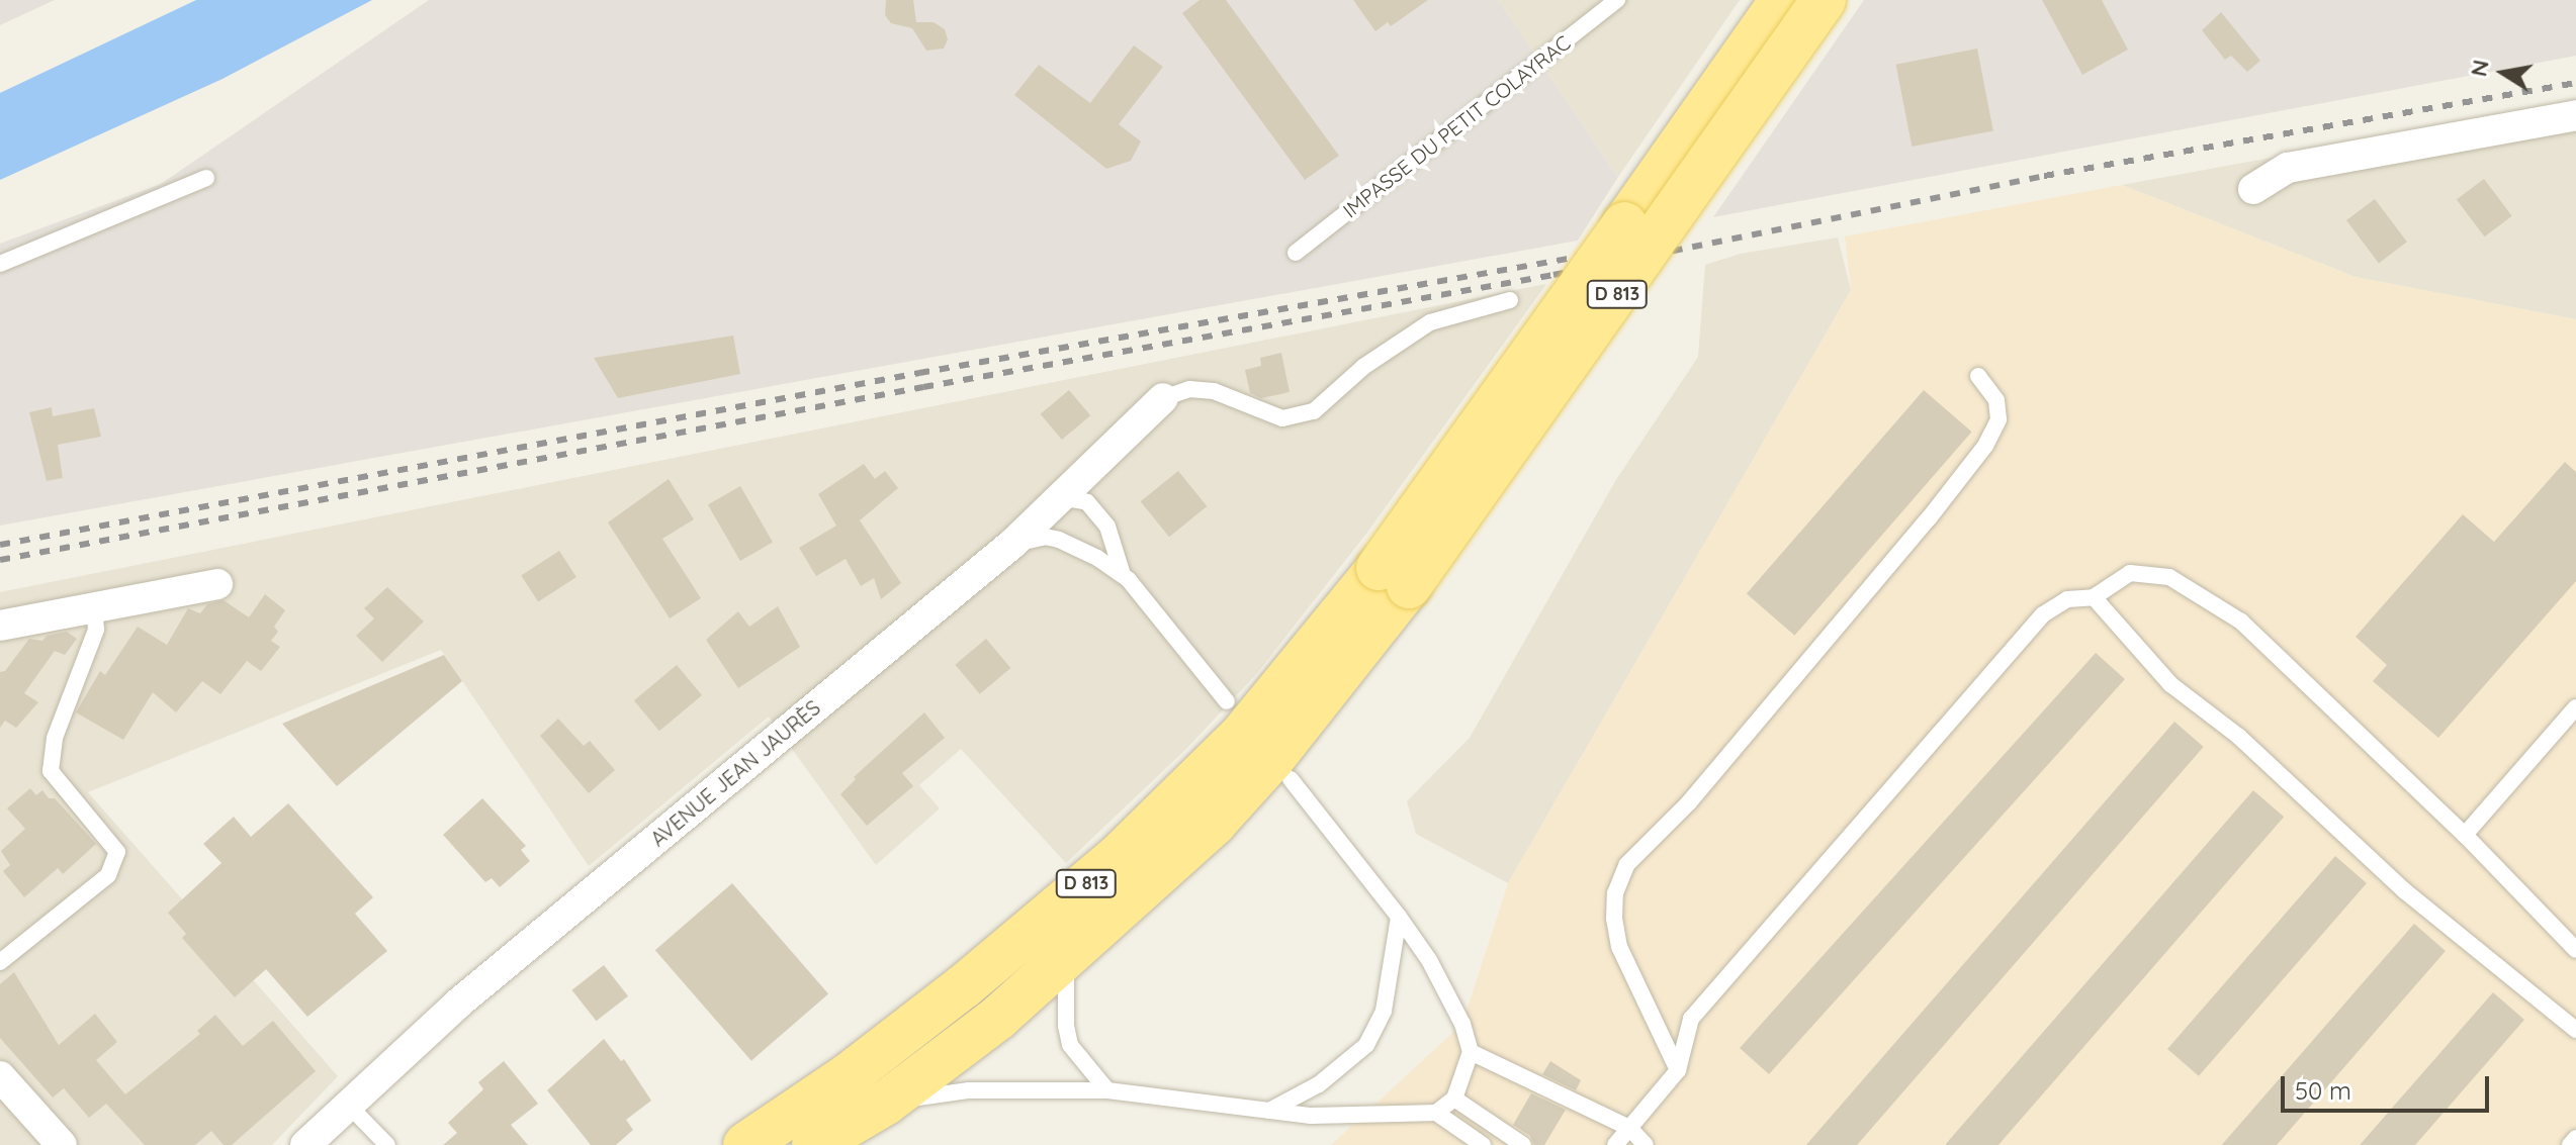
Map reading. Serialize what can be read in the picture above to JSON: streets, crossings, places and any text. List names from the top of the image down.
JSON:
{
  "streets": {
    "main road": ["D 813"],
    "street": ["AVENUE JEAN JAURÈS"],
    "lane": ["IMPASSE DU PETIT COLAYRAC"]
  },
  "scale_bar": "50 m",
  "north": "left"
}
